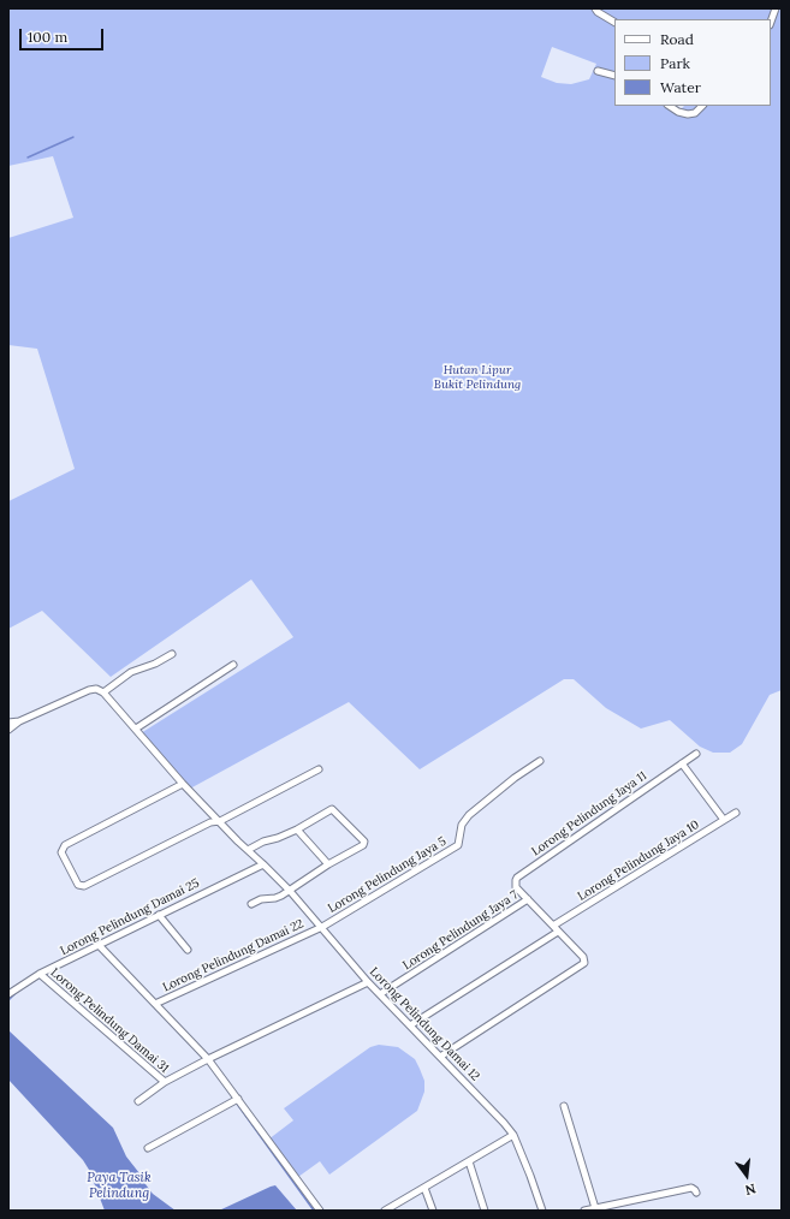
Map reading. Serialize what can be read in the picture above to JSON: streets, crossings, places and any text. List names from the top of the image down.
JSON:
{
  "streets": {
    "street": [
      "Lorong Pelindung Jaya 11",
      "Lorong Pelindung Jaya 10",
      "Lorong Pelindung Jaya 5",
      "Lorong Pelindung Damai 25",
      "Lorong Pelindung Jaya 7",
      "Lorong Pelindung Damai 22",
      "Lorong Pelindung Damai 31",
      "Lorong Pelindung Damai 12"
    ]
  },
  "crossings": [
    ["Lorong Pelindung Jaya 11", "Lorong Pelindung Jaya 7"],
    ["Lorong Pelindung Jaya 5", "Lorong Pelindung Damai 22"],
    ["Lorong Pelindung Jaya 5", "Lorong Pelindung Damai 12"],
    ["Lorong Pelindung Damai 25", "Lorong Pelindung Damai 31"],
    ["Lorong Pelindung Damai 25", "Lorong Pelindung Damai 12"],
    ["Lorong Pelindung Jaya 7", "Lorong Pelindung Damai 12"],
    ["Lorong Pelindung Damai 22", "Lorong Pelindung Damai 12"]
  ],
  "water": ["Paya Tasik Pelindung"],
  "parks": ["Hutan Lipur Bukit Pelindung"],
  "legend": ["Road", "Park", "Water"],
  "scale_bar": "100 m",
  "north": "bottom"
}
